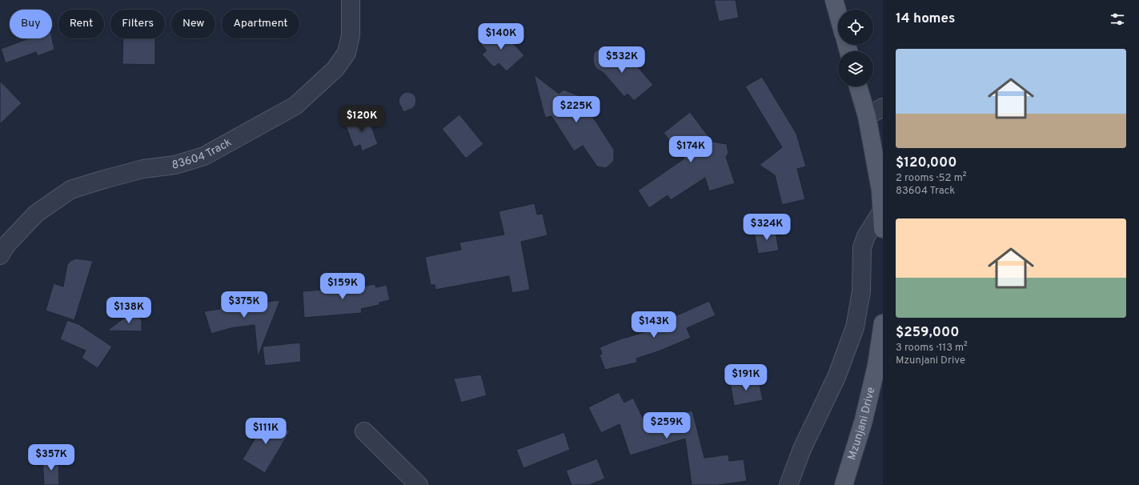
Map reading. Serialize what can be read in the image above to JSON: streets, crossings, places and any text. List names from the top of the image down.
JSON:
{
  "streets": {
    "main road": ["Mzunjani Drive"],
    "street": ["83604 Track"]
  },
  "page": {
    "heading": "14 homes",
    "chip": [
      "Buy",
      "Rent",
      "Filters",
      "New",
      "Apartment"
    ],
    "price": [
      "$140K",
      "$532K",
      "$225K",
      "$120K",
      "$174K",
      "$324K",
      "$159K",
      "$375K",
      "$138K",
      "$143K",
      "$191K",
      "$259K",
      "$111K",
      "$357K"
    ],
    "list": [
      {
        "name": "$120,000",
        "note": "2 rooms · 52 m² · 83604 Track"
      },
      {
        "name": "$259,000",
        "note": "3 rooms · 113 m² · Mzunjani Drive"
      }
    ]
  }
}
